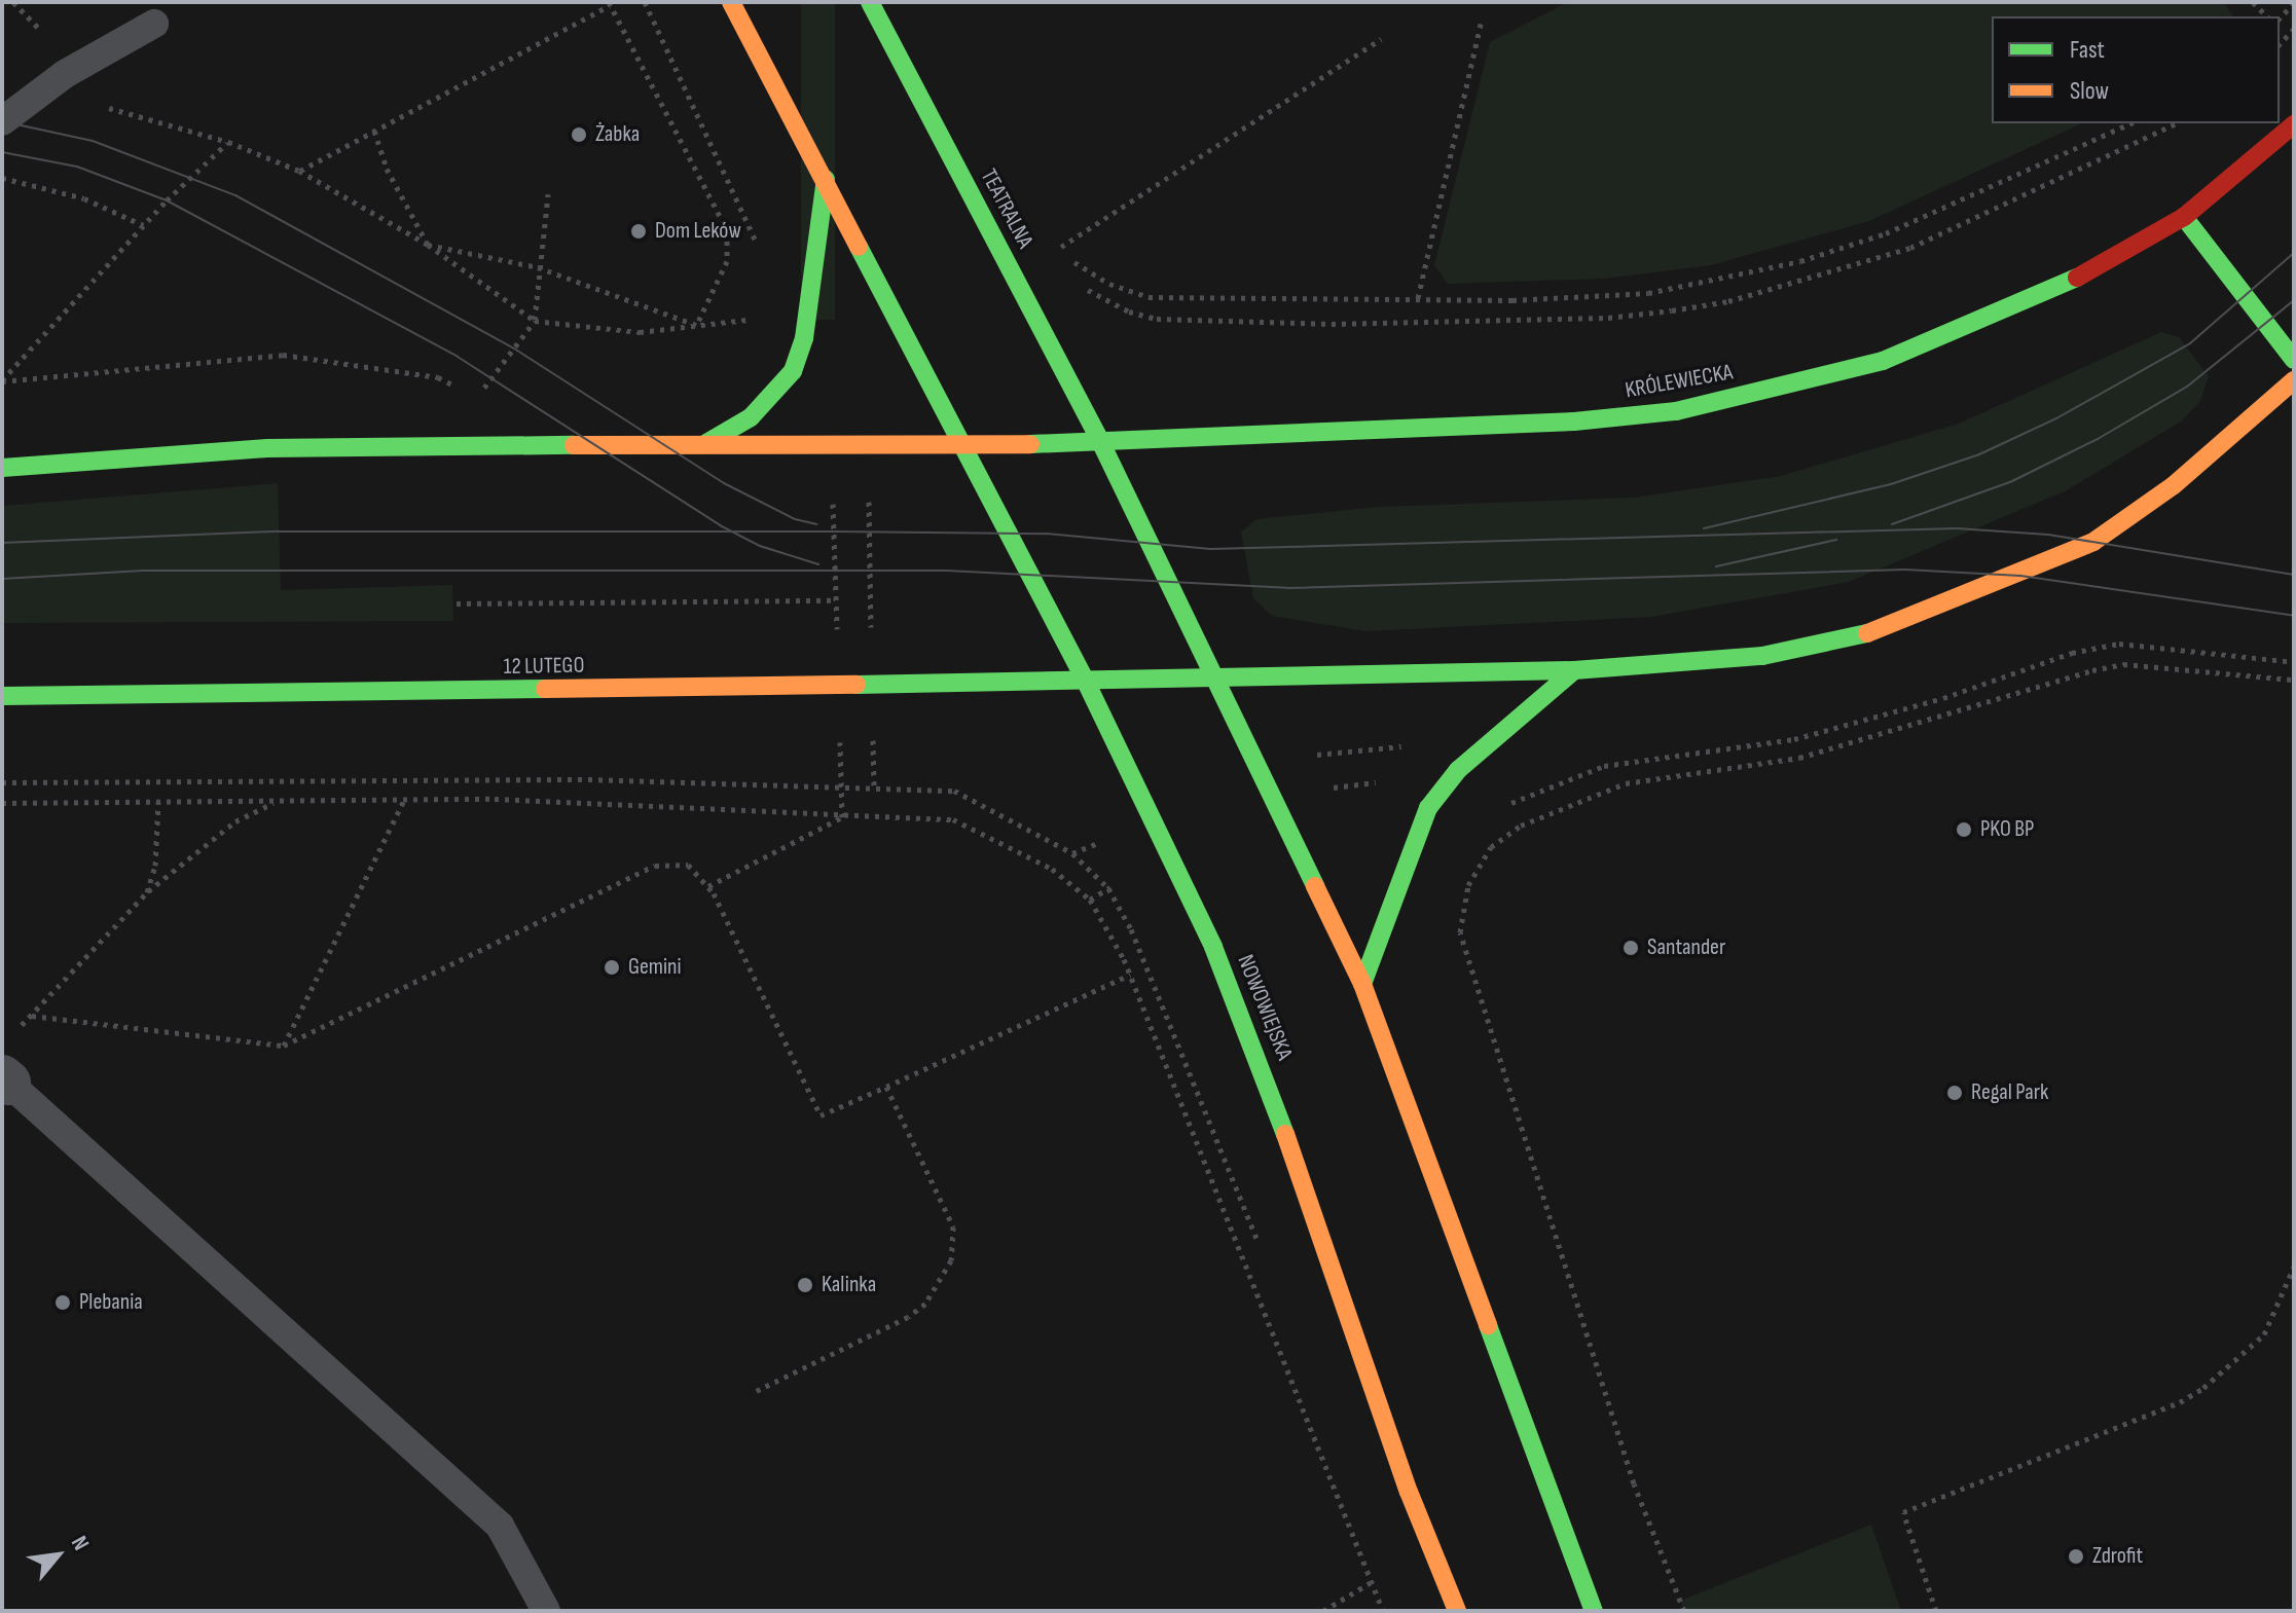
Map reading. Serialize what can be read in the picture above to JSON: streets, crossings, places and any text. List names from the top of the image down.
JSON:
{
  "streets": {
    "main road": [
      "TEATRALNA",
      "KRÓLEWIECKA",
      "12 LUTEGO",
      "NOWOWIEJSKA"
    ]
  },
  "crossings": [
    ["TEATRALNA", "KRÓLEWIECKA"],
    ["KRÓLEWIECKA", "NOWOWIEJSKA"],
    ["12 LUTEGO", "NOWOWIEJSKA"]
  ],
  "places": [
    "Żabka",
    "Dom Leków",
    "PKO BP",
    "Santander",
    "Gemini",
    "Regal Park",
    "Kalinka",
    "Plebania",
    "Zdrofit"
  ],
  "legend": ["Fast", "Slow"],
  "north": "top right"
}
